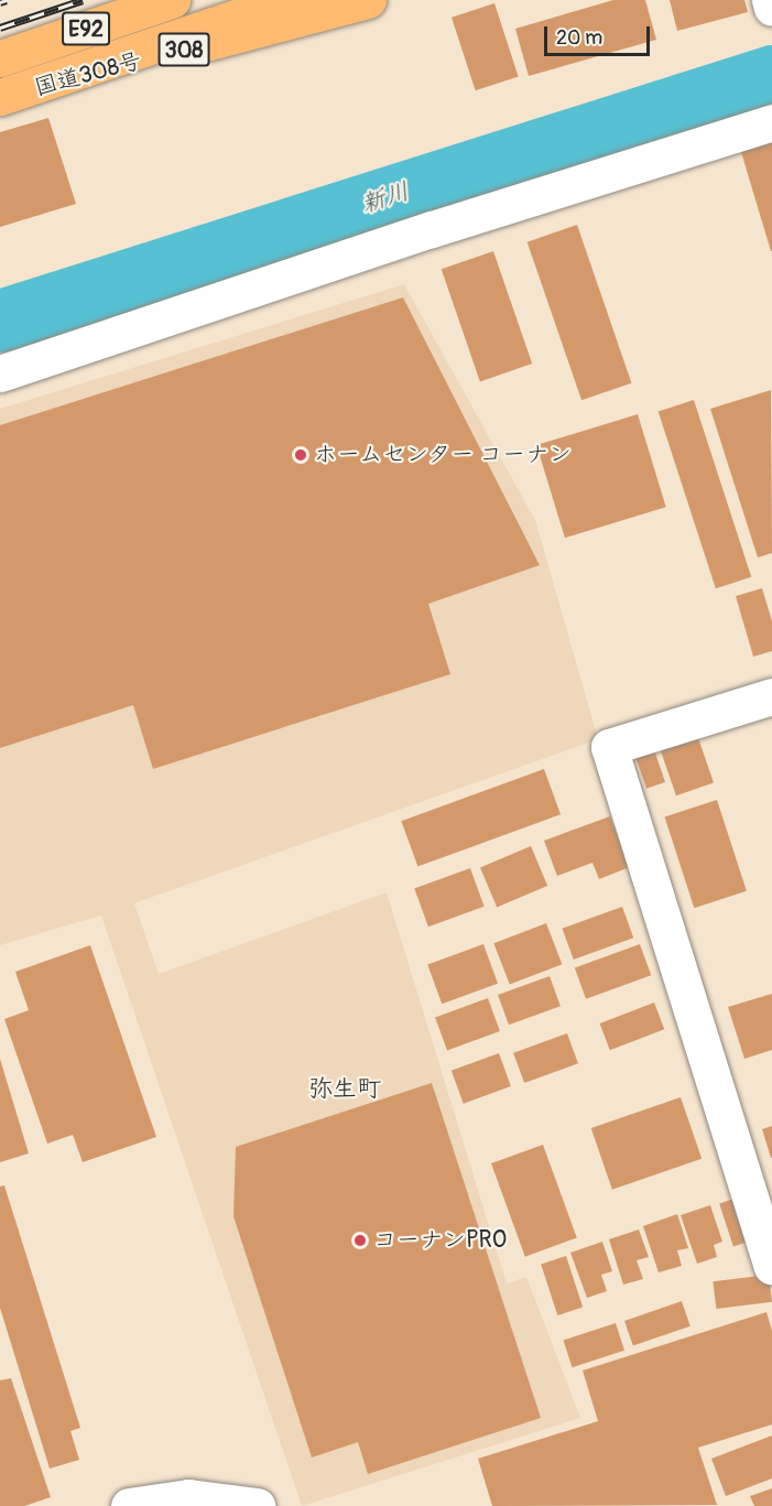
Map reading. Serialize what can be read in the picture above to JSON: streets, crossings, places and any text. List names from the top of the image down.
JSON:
{
  "streets": {
    "highway": ["E92", "308", "国道308号"]
  },
  "districts": ["弥生町"],
  "water": ["新川"],
  "places": ["ホームセンター コーナン", "コーナンPRO"],
  "scale_bar": "20 m"
}
